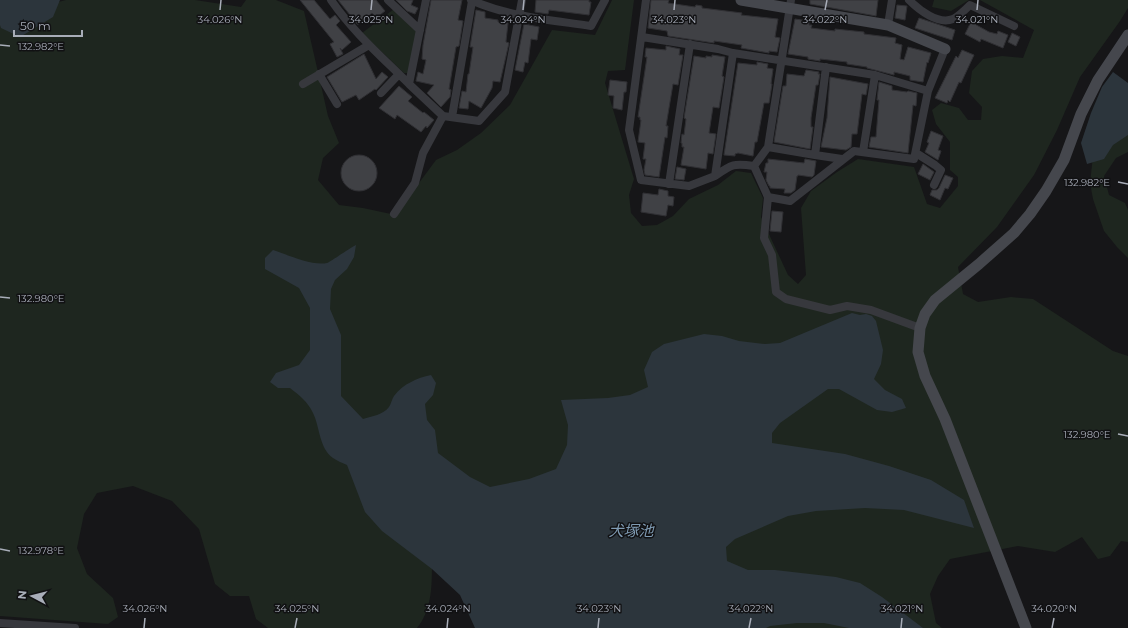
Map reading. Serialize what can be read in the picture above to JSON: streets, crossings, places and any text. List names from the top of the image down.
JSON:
{
  "water": ["犬塚池"],
  "scale_bar": "50 m",
  "north": "left",
  "coordinates": [
    "34.026°N",
    "34.025°N",
    "34.024°N",
    "34.023°N",
    "34.022°N",
    "34.021°N",
    "132.982°E",
    "132.980°E",
    "132.978°E",
    "34.020°N"
  ]
}
